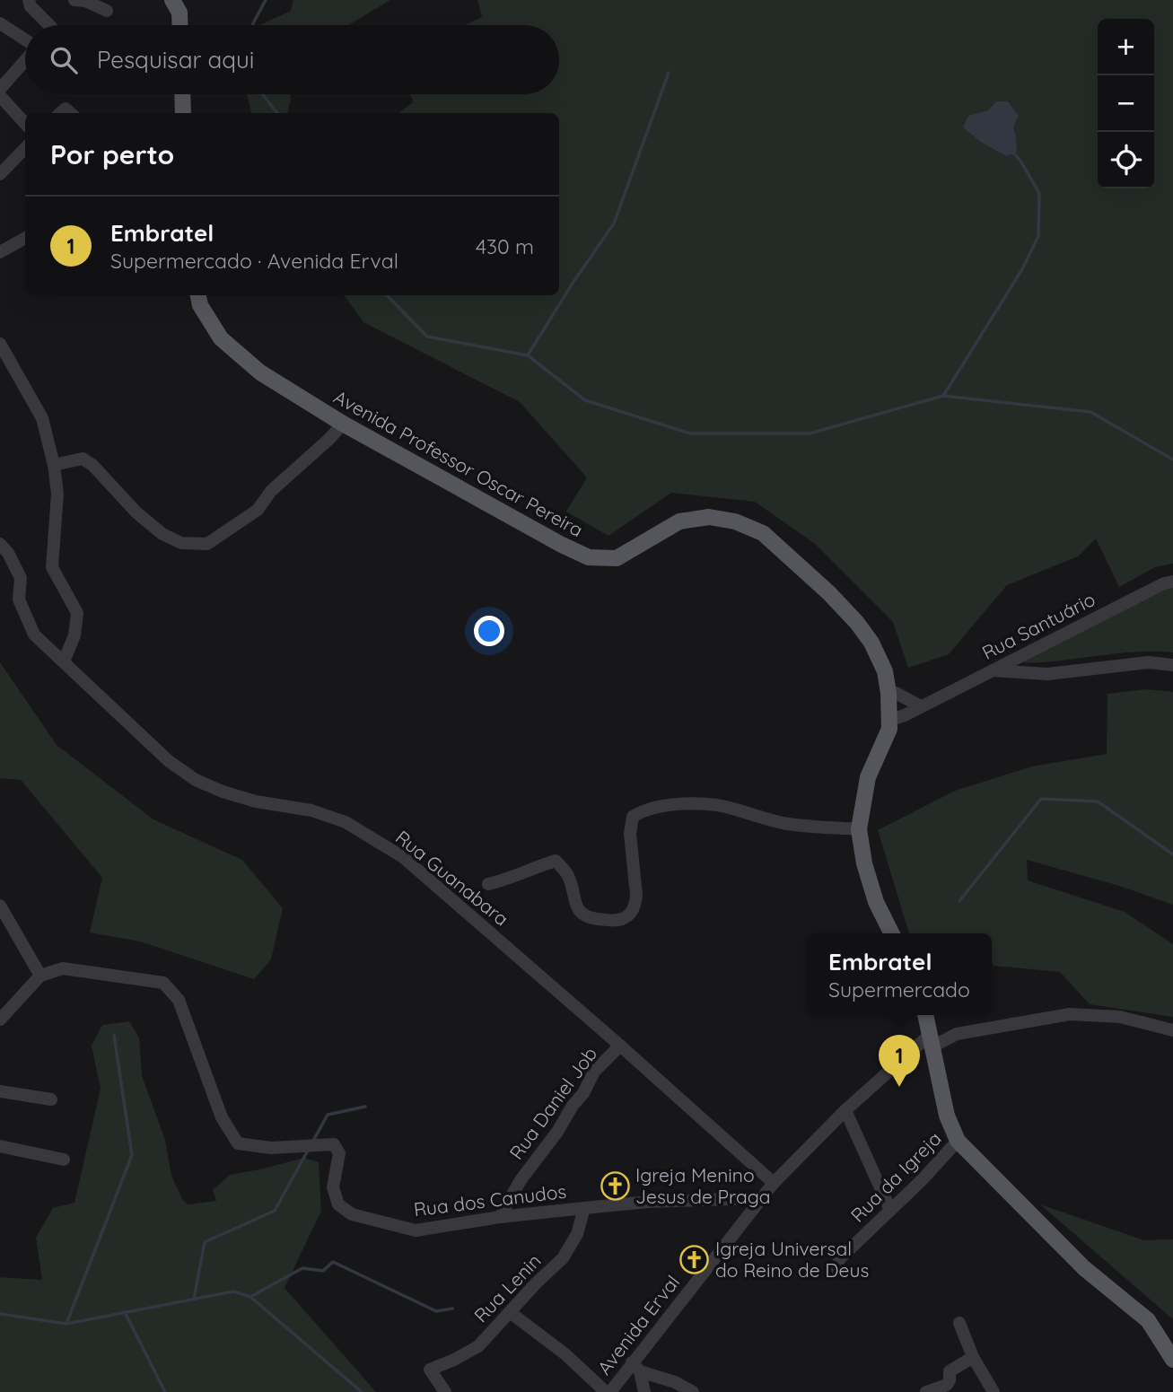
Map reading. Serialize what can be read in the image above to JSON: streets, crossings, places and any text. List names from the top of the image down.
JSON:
{
  "streets": {
    "main road": ["Avenida Professor Oscar Pereira"],
    "street": [
      "Rua Santuário",
      "Rua Guanabara",
      "Rua Daniel Job",
      "Rua da Igreja",
      "Rua dos Canudos",
      "Rua Lenin",
      "Avenida Erval"
    ]
  },
  "crossings": [
    ["Avenida Professor Oscar Pereira", "Rua Santuário"],
    ["Rua Guanabara", "Rua Daniel Job"],
    ["Rua Guanabara", "Avenida Erval"],
    ["Rua Daniel Job", "Rua dos Canudos"],
    ["Rua dos Canudos", "Rua Lenin"],
    ["Rua dos Canudos", "Avenida Erval"]
  ],
  "places": {
    "church": ["Igreja Menino Jesus de Praga", "Igreja Universal do Reino de Deus"]
  },
  "page": {
    "map_buttons": ["+", "−"],
    "search": "Pesquisar aqui",
    "heading": "Por perto",
    "list": [
      {
        "mark": "1",
        "name": "Embratel",
        "note": "Supermercado · Avenida Erval",
        "value": "430 m"
      }
    ],
    "popup": ["Embratel", "Supermercado"],
    "pins": "1"
  }
}
